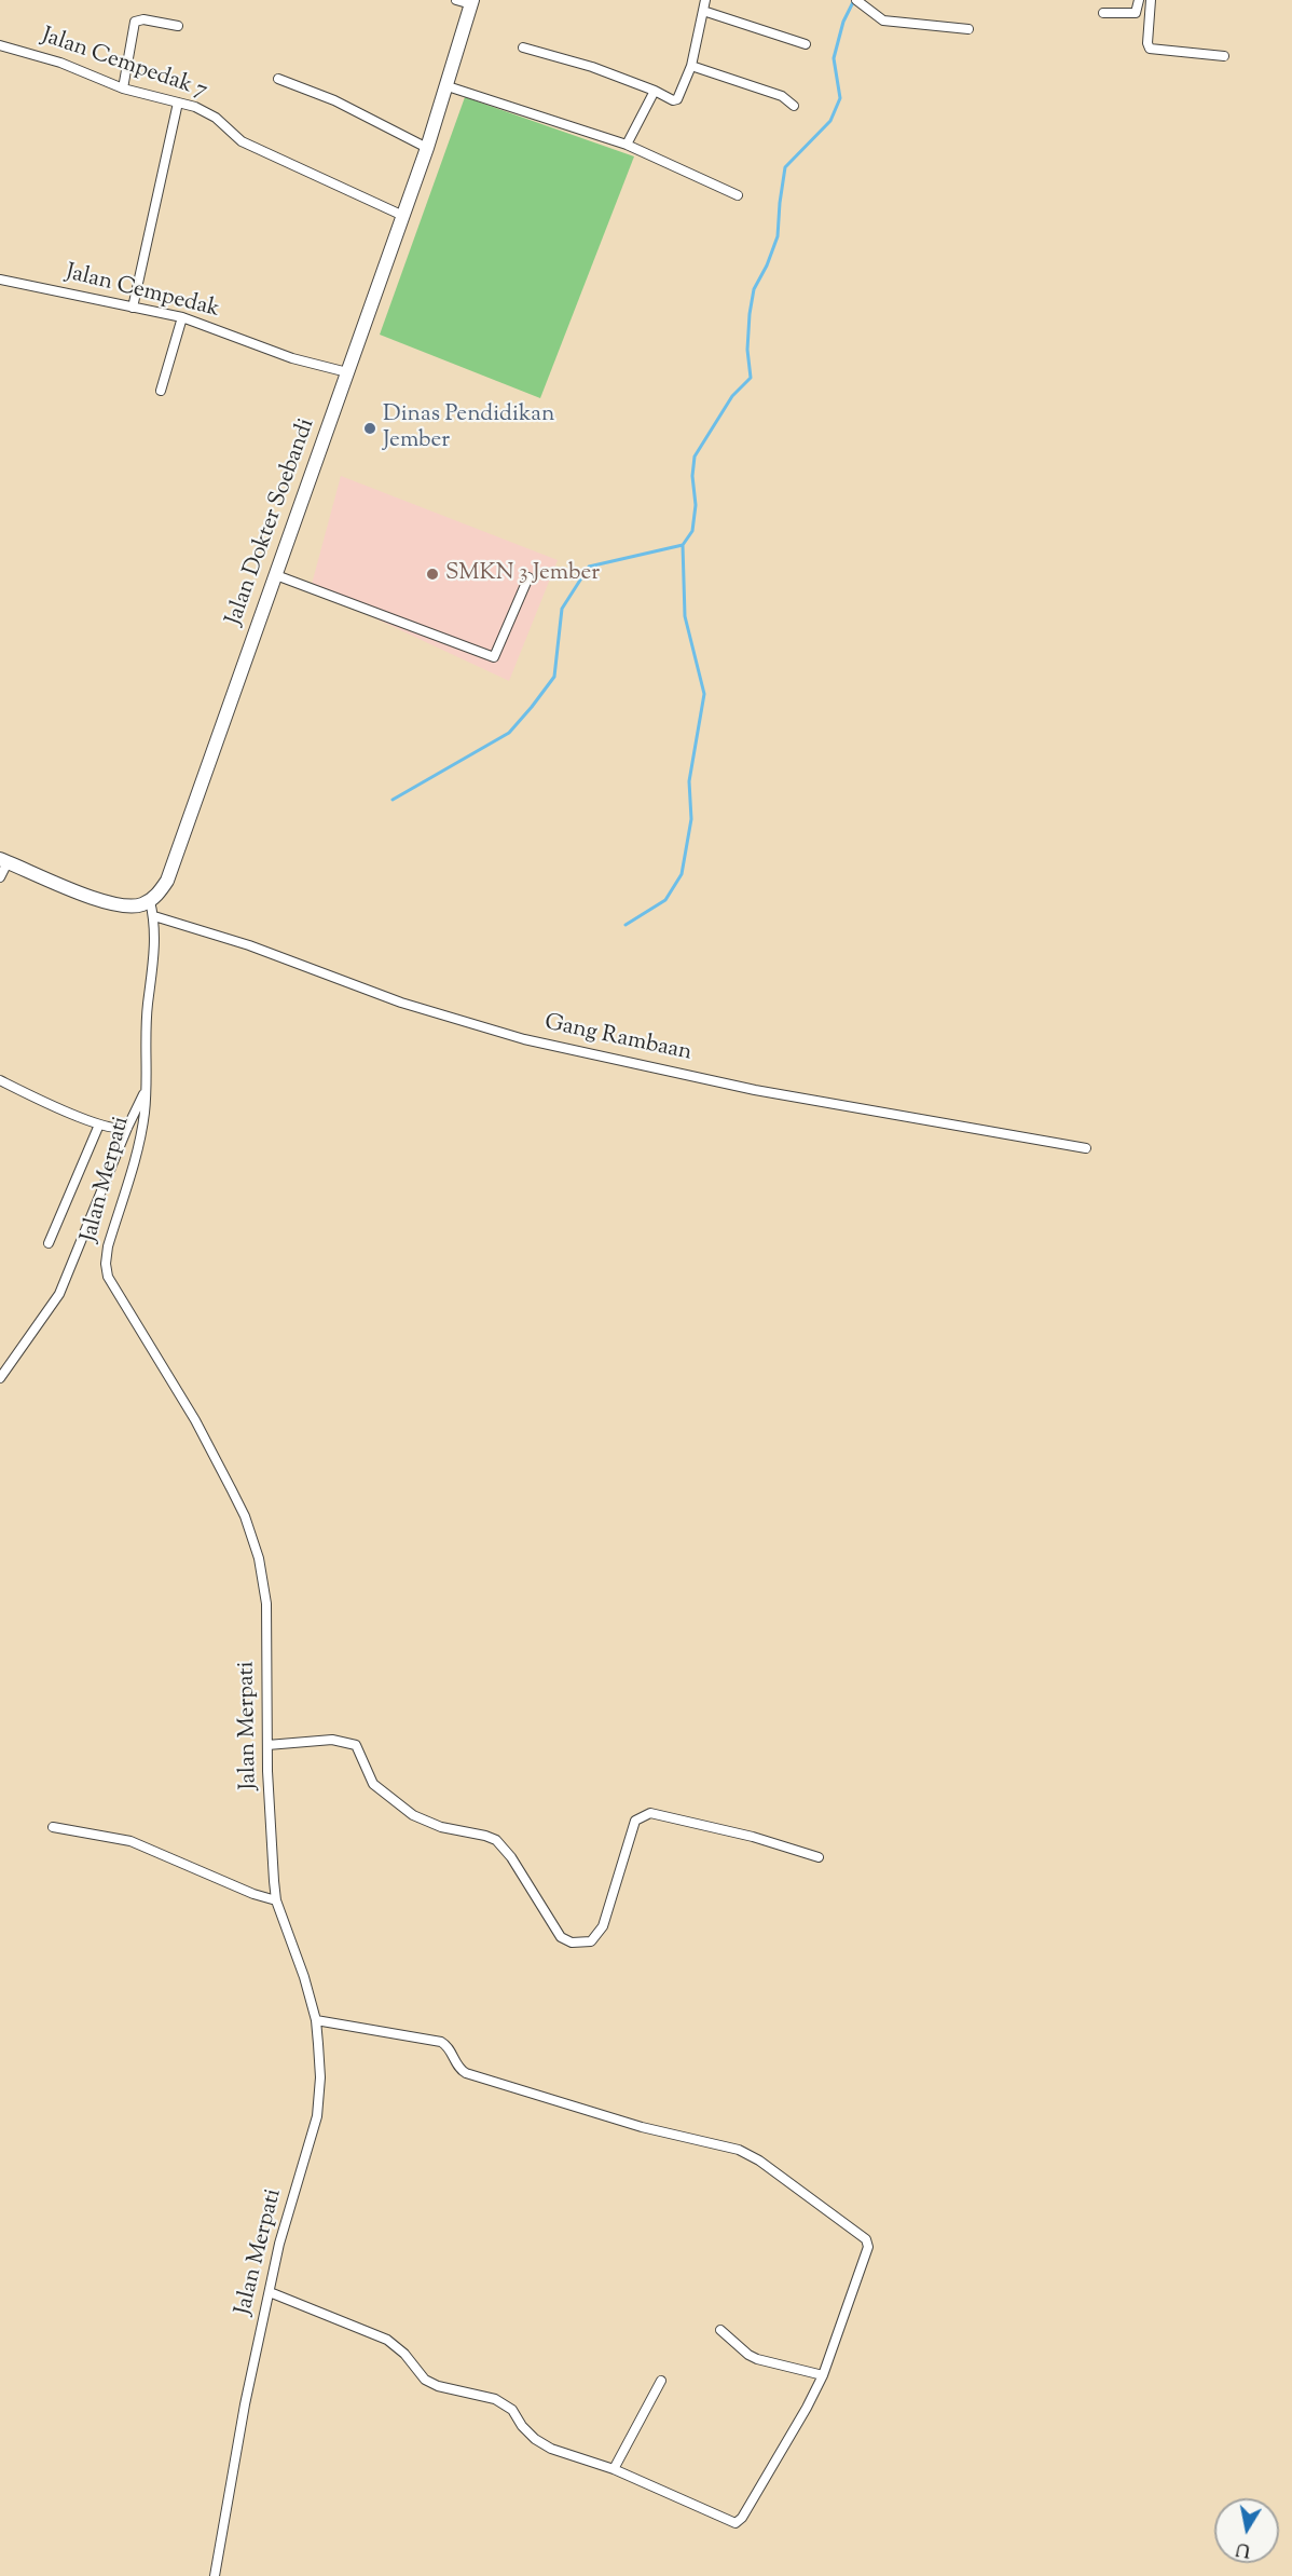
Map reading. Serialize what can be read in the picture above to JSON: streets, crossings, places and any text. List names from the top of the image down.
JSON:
{
  "streets": {
    "main road": ["Jalan Dokter Soebandi"],
    "street": [
      "Jalan Cempedak 7",
      "Jalan Cempedak",
      "Gang Rambaan",
      "Jalan Merpati"
    ]
  },
  "crossings": [
    ["Jalan Cempedak 7", "Jalan Dokter Soebandi"],
    ["Jalan Cempedak", "Jalan Dokter Soebandi"],
    ["Jalan Dokter Soebandi", "Jalan Merpati"],
    ["Gang Rambaan", "Jalan Merpati"]
  ],
  "places": ["Dinas Pendidikan Jember", "SMKN 3 Jember"],
  "north": "bottom"
}
